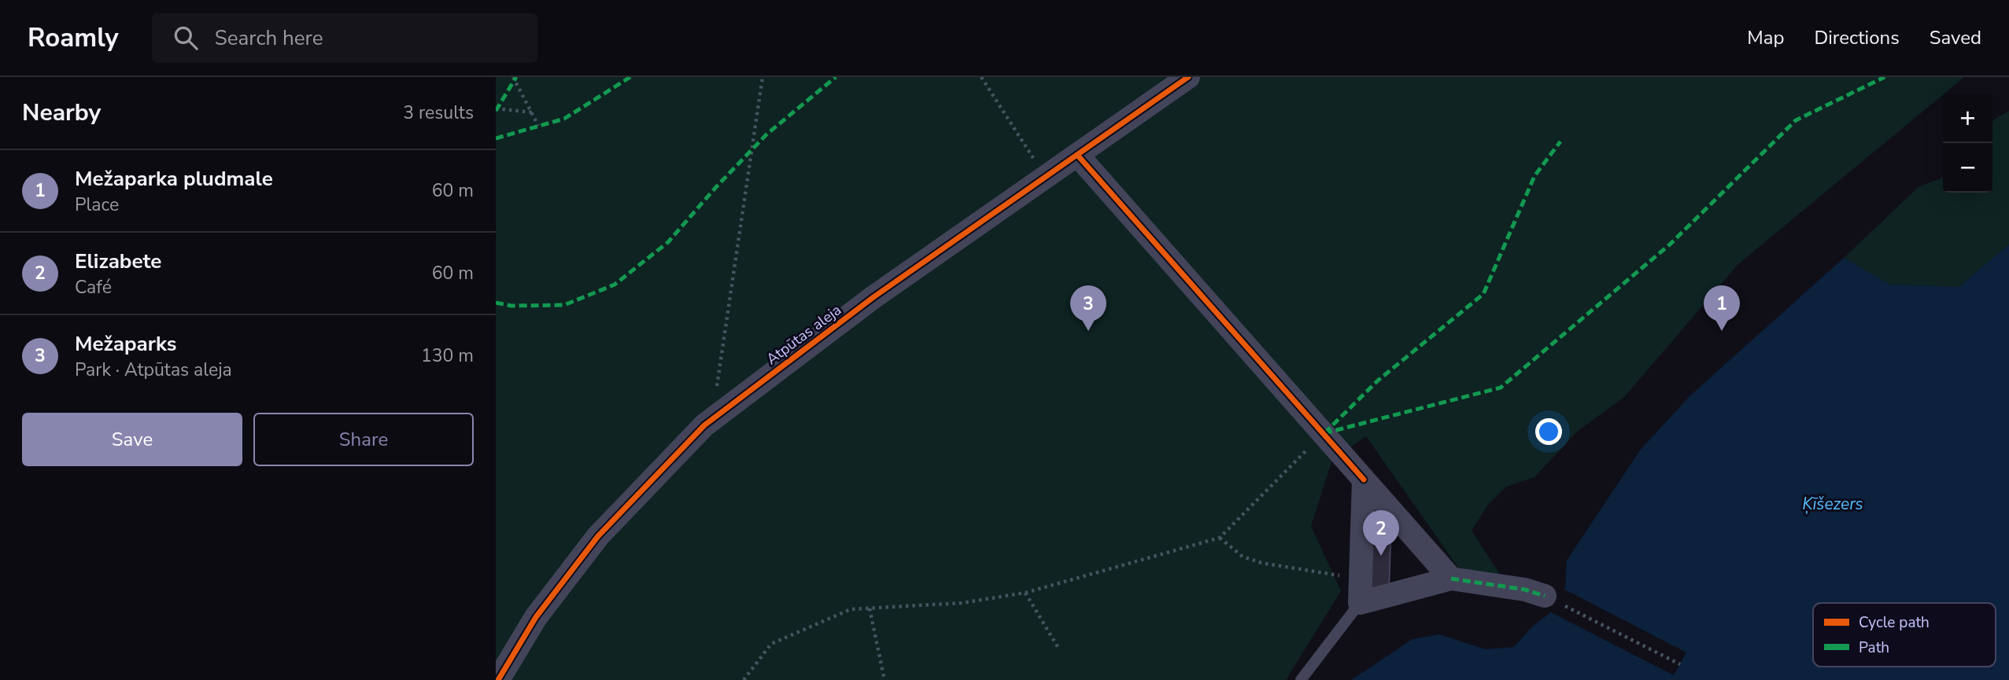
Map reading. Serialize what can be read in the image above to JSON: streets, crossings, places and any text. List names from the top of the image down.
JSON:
{
  "streets": {
    "street": ["Atpūtas aleja"]
  },
  "water": ["Ķīšezers"],
  "legend": ["Cycle path", "Path"],
  "page": {
    "header": "Roamly",
    "search": "Search here",
    "nav": ["Map", "Directions", "Saved"],
    "heading": ["Nearby", "3 results"],
    "map_buttons": ["+", "−"],
    "list": [
      {
        "mark": "1",
        "name": "Mežaparka pludmale",
        "note": "Place",
        "value": "60 m"
      },
      {
        "mark": "2",
        "name": "Elizabete",
        "note": "Café",
        "value": "60 m"
      },
      {
        "mark": "3",
        "name": "Mežaparks",
        "note": "Park · Atpūtas aleja",
        "value": "130 m"
      }
    ],
    "pins": ["1", "3", "2"],
    "buttons": ["Save", "Share"]
  }
}
